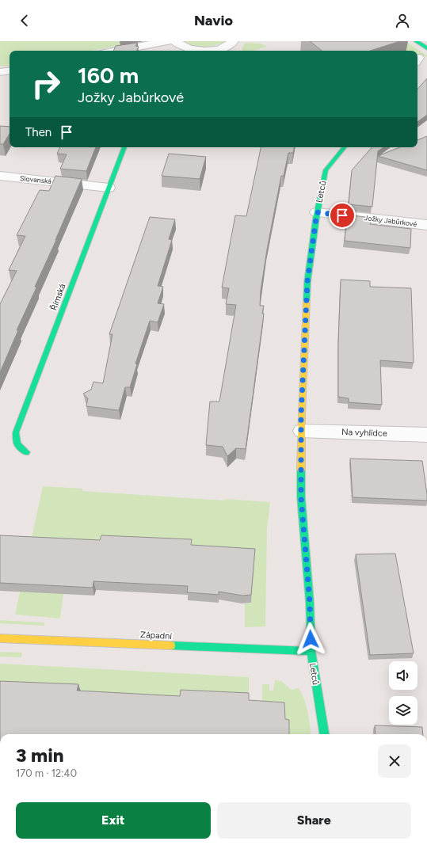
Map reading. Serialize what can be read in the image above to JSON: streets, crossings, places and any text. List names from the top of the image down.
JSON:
{
  "streets": {
    "street": [
      "Slovanská",
      "Letců",
      "Jožky Jabůrkové",
      "Římská",
      "Na vyhlídce",
      "Západní"
    ]
  },
  "crossings": [
    ["Slovanská", "Římská"],
    ["Letců", "Jožky Jabůrkové"],
    ["Letců", "Na vyhlídce"],
    ["Letců", "Západní"]
  ],
  "page": {
    "header": "Navio",
    "turn": ["160 m", "Jožky Jabůrkové"],
    "then": "Then",
    "heading": ["3 min", "170 m · 12:40"],
    "buttons": ["Exit", "Share"]
  }
}
